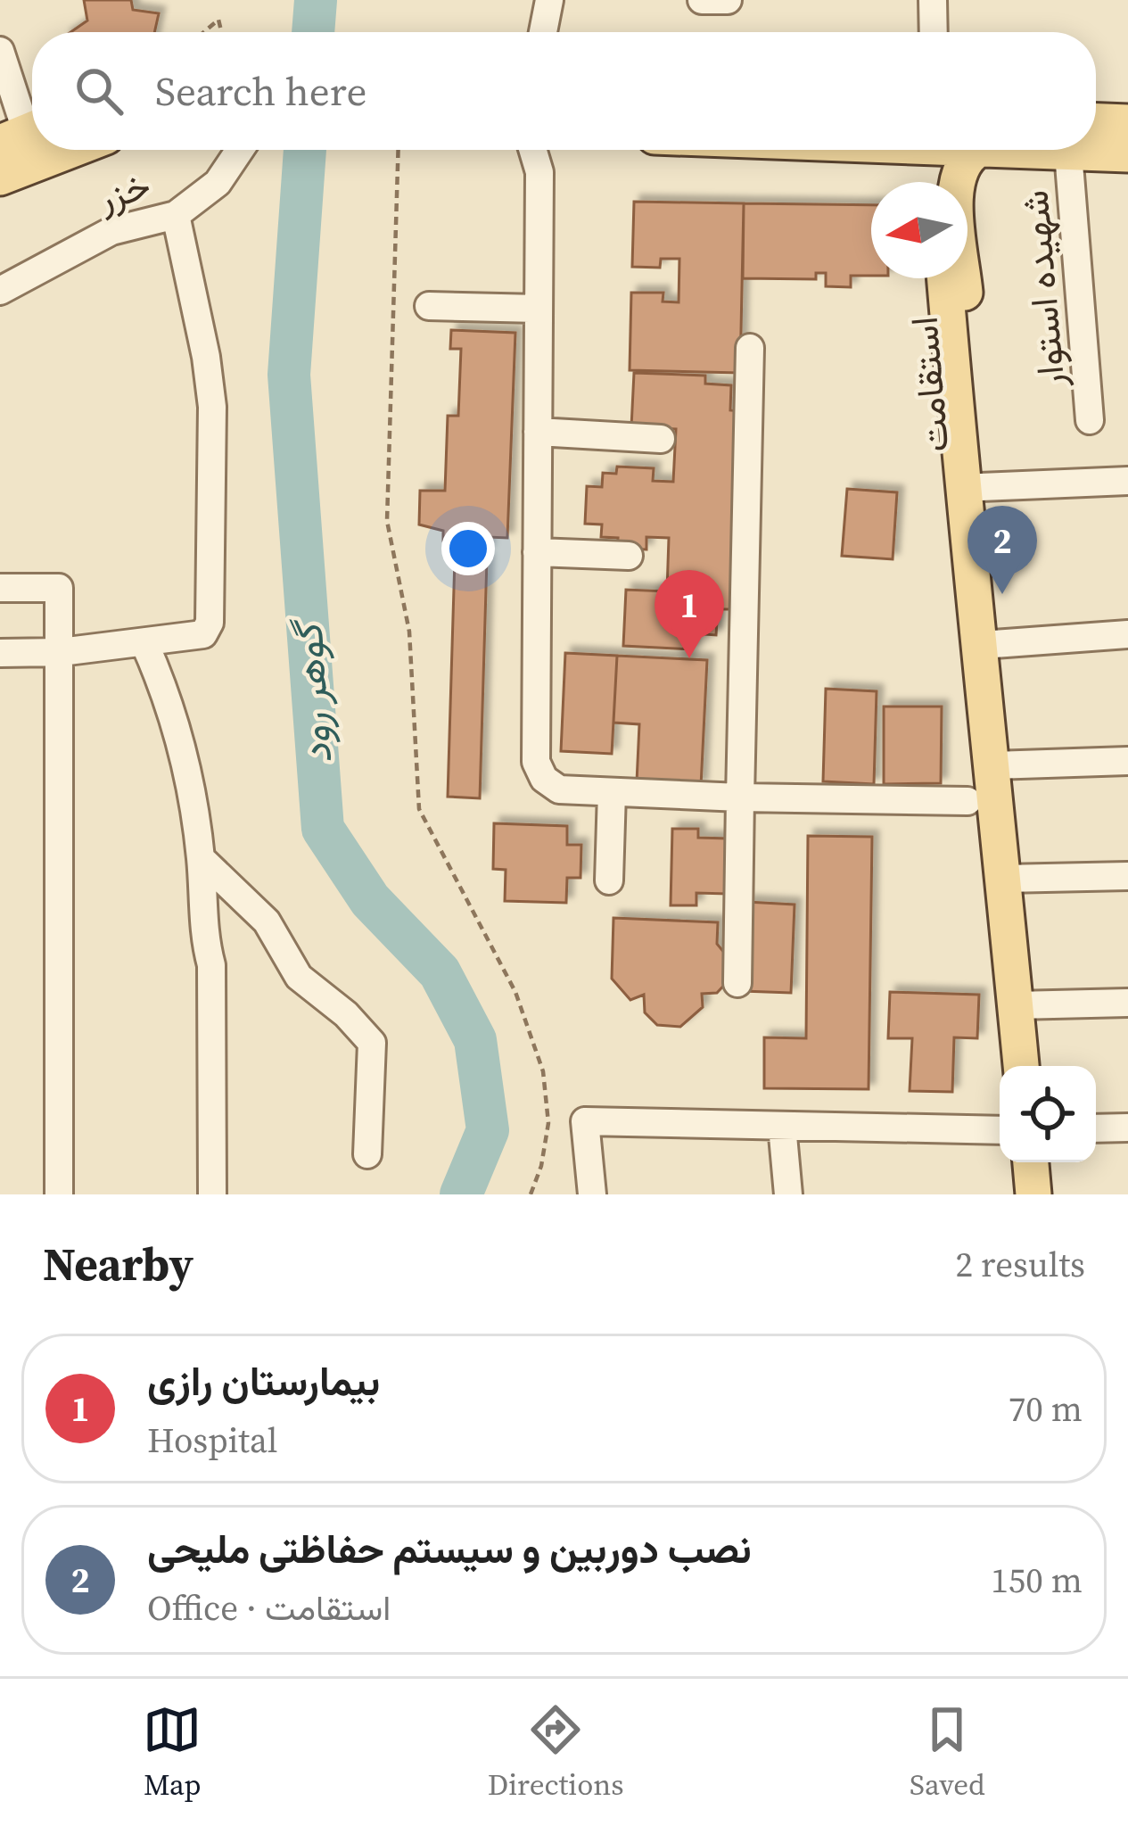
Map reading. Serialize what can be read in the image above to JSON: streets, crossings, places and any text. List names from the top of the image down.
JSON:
{
  "streets": {
    "main road": ["استقامت"],
    "street": ["خزر", "شهیده استوار"]
  },
  "water": ["گوهر رود"],
  "north": "left",
  "page": {
    "search": "Search here",
    "pins": ["2", "1"],
    "heading": ["Nearby", "2 results"],
    "list": [
      {
        "mark": "1",
        "name": "بیمارستان رازی",
        "note": "Hospital",
        "value": "70 m"
      },
      {
        "mark": "2",
        "name": "نصب دوربین و سیستم حفاظتی ملیحی",
        "note": "Office · استقامت",
        "value": "150 m"
      }
    ],
    "nav": ["Map", "Directions", "Saved"]
  }
}
